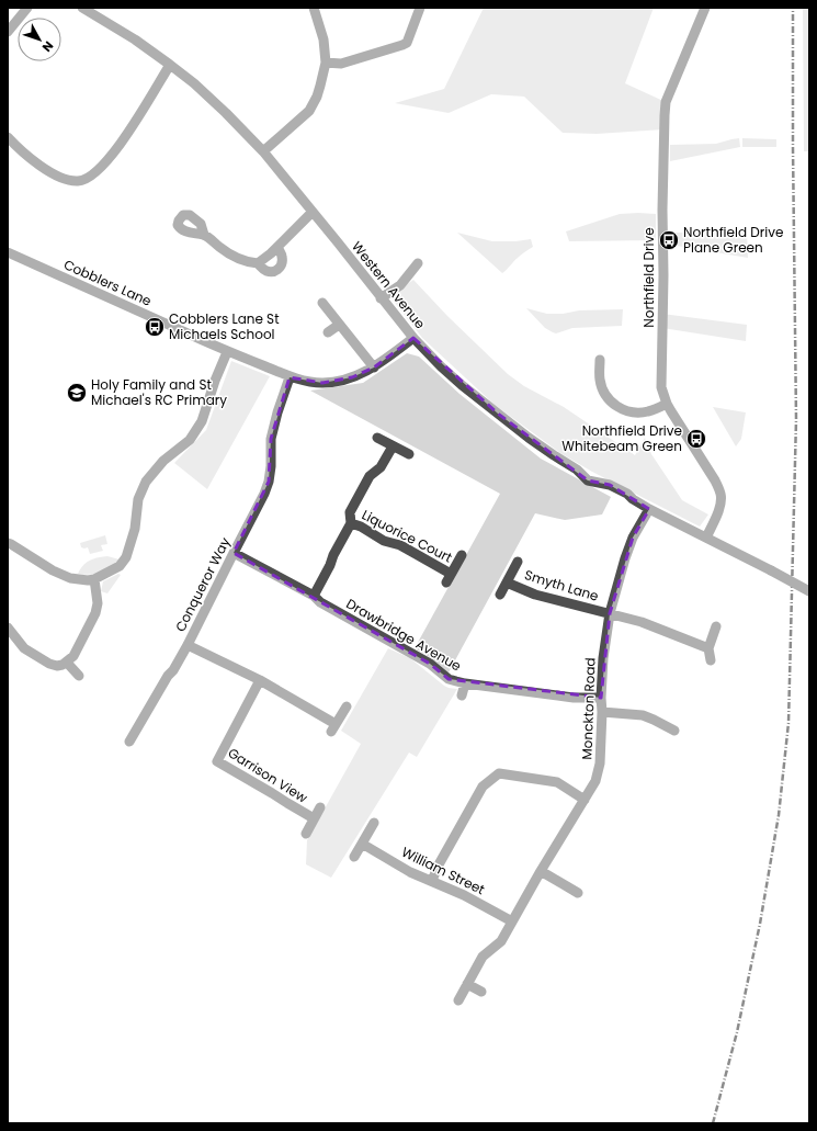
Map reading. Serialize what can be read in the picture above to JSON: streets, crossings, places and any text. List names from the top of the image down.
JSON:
{
  "streets": {
    "street": [
      "Northfield Drive",
      "Cobblers Lane",
      "Western Avenue",
      "Liquorice Court",
      "Conqueror Way",
      "Smyth Lane",
      "Drawbridge Avenue",
      "Monckton Road",
      "Garrison View",
      "William Street"
    ]
  },
  "crossings": [
    ["Northfield Drive", "Western Avenue"],
    ["Cobblers Lane", "Western Avenue"],
    ["Cobblers Lane", "Conqueror Way"],
    ["Western Avenue", "Monckton Road"],
    ["Conqueror Way", "Drawbridge Avenue"],
    ["Conqueror Way", "Garrison View"],
    ["Smyth Lane", "Monckton Road"],
    ["Drawbridge Avenue", "Monckton Road"],
    ["Monckton Road", "William Street"]
  ],
  "places": {
    "bus stop": ["Northfield Drive Plane Green", "Cobblers Lane St Michaels School", "Northfield Drive Whitebeam Green"],
    "school or university": ["Holy Family and St Michael's RC Primary"]
  },
  "north": "bottom right"
}
